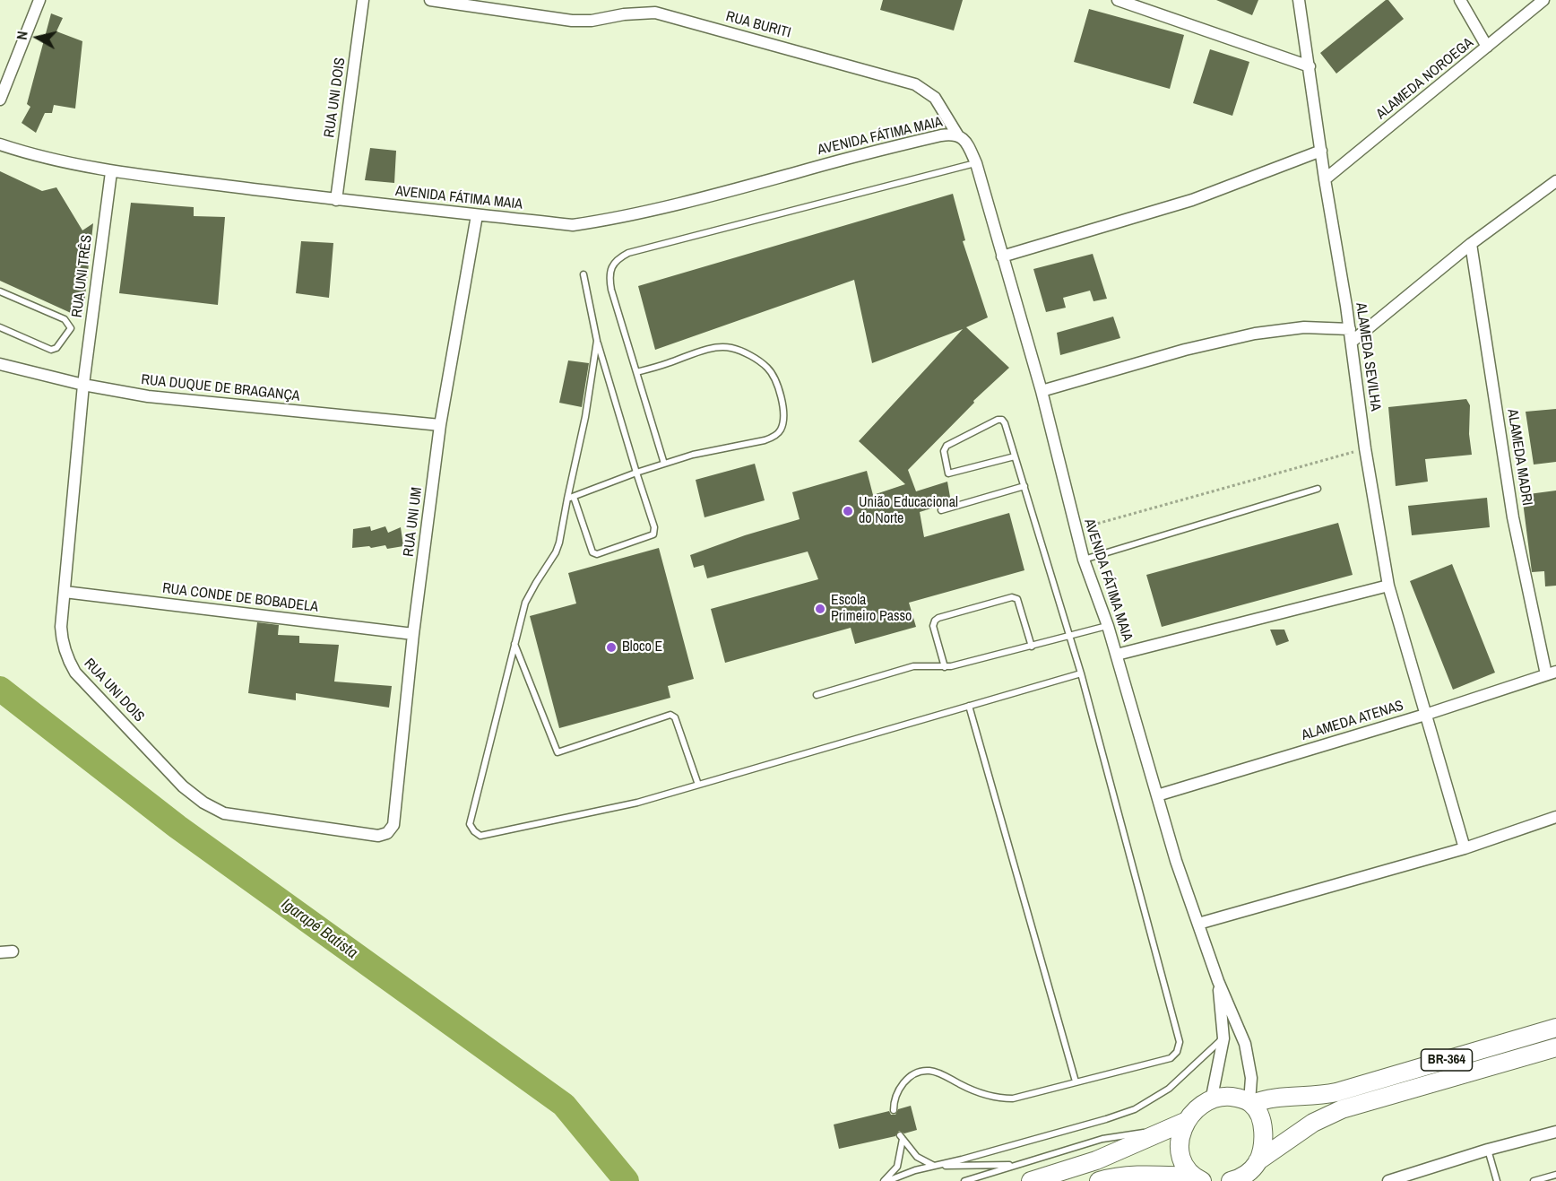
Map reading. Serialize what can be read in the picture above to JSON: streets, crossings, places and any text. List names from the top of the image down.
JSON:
{
  "streets": {
    "main road": ["BR-364"],
    "street": [
      "RUA BURITI",
      "ALAMEDA NOROEGA",
      "RUA UNI DOIS",
      "AVENIDA FÁTIMA MAIA",
      "RUA UNI TRÊS",
      "ALAMEDA SEVILHA",
      "RUA DUQUE DE BRAGANÇA",
      "ALAMEDA MADRI",
      "RUA UNI UM",
      "RUA CONDE DE BOBADELA",
      "ALAMEDA ATENAS"
    ]
  },
  "crossings": [
    ["RUA BURITI", "AVENIDA FÁTIMA MAIA"],
    ["ALAMEDA NOROEGA", "ALAMEDA SEVILHA"],
    ["RUA UNI DOIS", "AVENIDA FÁTIMA MAIA"],
    ["RUA UNI DOIS", "RUA UNI TRÊS"],
    ["RUA UNI DOIS", "RUA DUQUE DE BRAGANÇA"],
    ["RUA UNI DOIS", "RUA UNI UM"],
    ["RUA UNI DOIS", "RUA CONDE DE BOBADELA"],
    ["AVENIDA FÁTIMA MAIA", "RUA UNI TRÊS"],
    ["AVENIDA FÁTIMA MAIA", "RUA UNI UM"],
    ["AVENIDA FÁTIMA MAIA", "ALAMEDA ATENAS"],
    ["AVENIDA FÁTIMA MAIA", "BR-364"],
    ["RUA UNI TRÊS", "RUA DUQUE DE BRAGANÇA"],
    ["ALAMEDA SEVILHA", "ALAMEDA ATENAS"],
    ["RUA DUQUE DE BRAGANÇA", "RUA UNI UM"],
    ["ALAMEDA MADRI", "ALAMEDA ATENAS"],
    ["RUA UNI UM", "RUA CONDE DE BOBADELA"]
  ],
  "water": ["Igarapé Batista"],
  "places": ["União Educacional do Norte", "Escola Primeiro Passo", "Bloco E"],
  "north": "left"
}
